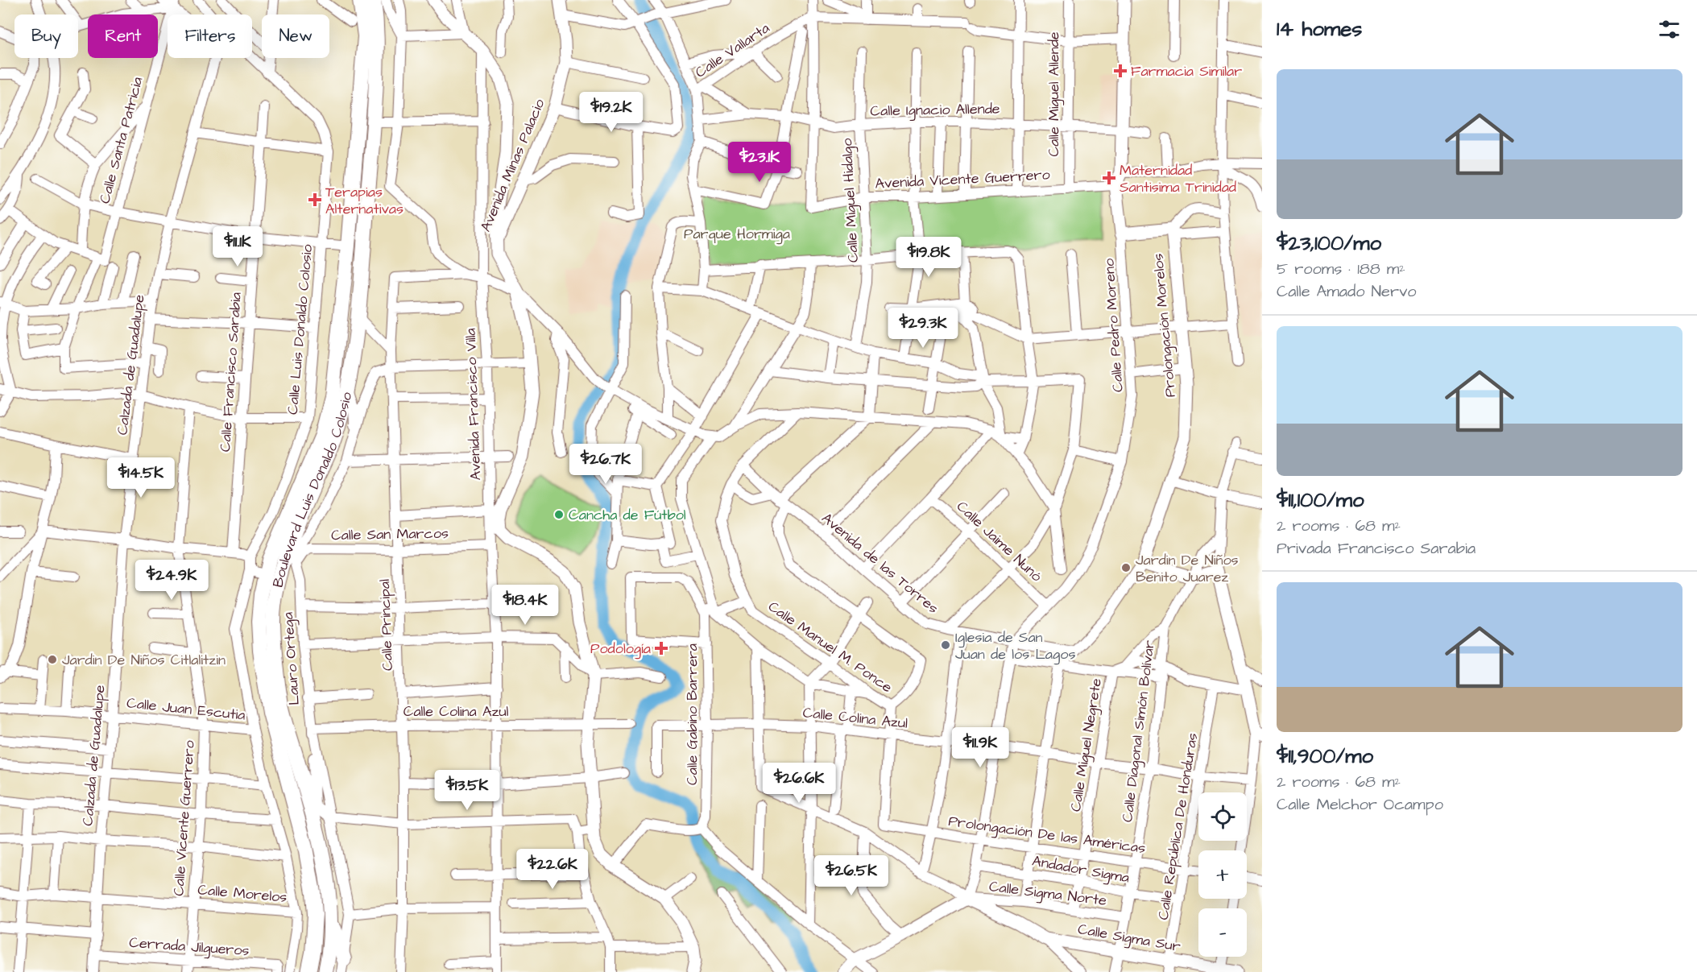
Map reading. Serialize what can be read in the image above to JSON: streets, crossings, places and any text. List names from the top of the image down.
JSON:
{
  "streets": {
    "highway": ["Boulevard Luis Donaldo Colosio"],
    "main road": ["Avenida Minas Palacio", "Prolongación Morelos", "Calle Sigma Sur"],
    "street": [
      "Calle Vallarta",
      "Calle Miguel Allende",
      "Calle Ignacio Allende",
      "Calle Santa Patricia",
      "Avenida Vicente Guerrero",
      "Calle Miguel Hidalgo",
      "Calle Pedro Moreno",
      "Calle Luis Donaldo Colosio",
      "Calzada de Guadalupe",
      "Calle Francisco Sarabia",
      "Avenida Francisco Villa",
      "Calle San Marcos",
      "Calle Jaime Nunó",
      "Avenida de las Torres",
      "Calle Principal",
      "Calle Manuel M. Ponce",
      "Lauro Ortega",
      "Calle Juan Escutia",
      "Calle Colina Azul",
      "Calle Gabino Barrera",
      "Calle Diagonal Simón Bolívar",
      "Calle Miguel Negrete",
      "Calle Vicente Guerrero",
      "Calle República De Honduras",
      "Prolongación De las Américas",
      "Andador Sigma",
      "Calle Morelos",
      "Calle Sigma Norte",
      "Cerrada Jilgueros"
    ]
  },
  "crossings": [
    ["Calle Vallarta", "Calle Miguel Allende"],
    ["Calle Vallarta", "Calle Ignacio Allende"],
    ["Calle Miguel Allende", "Calle Ignacio Allende"],
    ["Calle Miguel Allende", "Avenida Vicente Guerrero"],
    ["Calle Ignacio Allende", "Avenida Vicente Guerrero"],
    ["Calle Ignacio Allende", "Calle Miguel Hidalgo"],
    ["Avenida Minas Palacio", "Avenida Francisco Villa"],
    ["Avenida Vicente Guerrero", "Calle Miguel Hidalgo"],
    ["Calle Pedro Moreno", "Calle Jaime Nunó"],
    ["Calle Pedro Moreno", "Avenida de las Torres"],
    ["Prolongación Morelos", "Avenida de las Torres"],
    ["Calzada de Guadalupe", "Calle Juan Escutia"],
    ["Calzada de Guadalupe", "Calle Morelos"],
    ["Calzada de Guadalupe", "Cerrada Jilgueros"],
    ["Avenida Francisco Villa", "Calle San Marcos"],
    ["Avenida Francisco Villa", "Calle Colina Azul"],
    ["Calle San Marcos", "Calle Principal"],
    ["Calle San Marcos", "Lauro Ortega"],
    ["Avenida de las Torres", "Calle Manuel M. Ponce"],
    ["Calle Principal", "Lauro Ortega"],
    ["Calle Principal", "Calle Colina Azul"],
    ["Lauro Ortega", "Calle Colina Azul"],
    ["Calle Juan Escutia", "Calle Vicente Guerrero"],
    ["Calle Colina Azul", "Calle Gabino Barrera"],
    ["Calle Colina Azul", "Calle Diagonal Simón Bolívar"],
    ["Calle Colina Azul", "Calle Miguel Negrete"],
    ["Calle Colina Azul", "Calle República De Honduras"],
    ["Calle Colina Azul", "Prolongación De las Américas"],
    ["Calle Diagonal Simón Bolívar", "Calle Miguel Negrete"],
    ["Calle Diagonal Simón Bolívar", "Prolongación De las Américas"],
    ["Calle Diagonal Simón Bolívar", "Andador Sigma"],
    ["Calle Diagonal Simón Bolívar", "Calle Sigma Norte"],
    ["Calle Diagonal Simón Bolívar", "Calle Sigma Sur"],
    ["Calle Miguel Negrete", "Prolongación De las Américas"],
    ["Calle Miguel Negrete", "Andador Sigma"],
    ["Calle Miguel Negrete", "Calle Sigma Norte"],
    ["Calle Vicente Guerrero", "Calle Morelos"],
    ["Calle Vicente Guerrero", "Cerrada Jilgueros"],
    ["Calle República De Honduras", "Prolongación De las Américas"],
    ["Calle República De Honduras", "Andador Sigma"],
    ["Calle República De Honduras", "Calle Sigma Sur"]
  ],
  "parks": ["Parque Hormiga"],
  "places": {
    "health": [
      "Farmacia Similar",
      "Maternidad Santisima Trinidad",
      "Terapias Alternativas",
      "Podología"
    ],
    "other": [
      "Cancha de Fútbol",
      "Jardin De Niños Benito Juarez",
      "Iglesia de San Juan de los Lagos",
      "Jardin De Niños Citlalitzin"
    ]
  },
  "page": {
    "heading": "14 homes",
    "chip": [
      "Buy",
      "Rent",
      "Filters",
      "New"
    ],
    "list": [
      {
        "name": "$23,100/mo",
        "note": "5 rooms · 188 m² · Calle Amado Nervo"
      },
      {
        "name": "$11,100/mo",
        "note": "2 rooms · 68 m² · Privada Francisco Sarabia"
      },
      {
        "name": "$11,900/mo",
        "note": "2 rooms · 68 m² · Calle Melchor Ocampo"
      }
    ],
    "price": [
      "$19.2K",
      "$23.1K",
      "$11.1K",
      "$19.8K",
      "$29.3K",
      "$26.7K",
      "$14.5K",
      "$24.9K",
      "$18.4K",
      "$11.9K",
      "$26.6K",
      "$13.5K",
      "$22.6K",
      "$26.5K"
    ],
    "map_buttons": ["+", "−"]
  }
}
